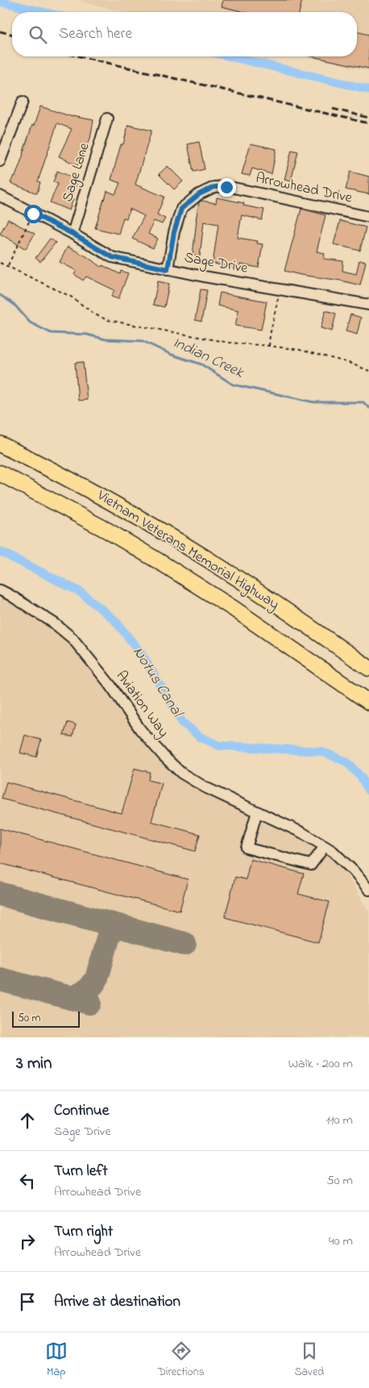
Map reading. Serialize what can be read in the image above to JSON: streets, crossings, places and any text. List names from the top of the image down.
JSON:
{
  "streets": {
    "highway": ["Vietnam Veterans Memorial Highway"],
    "street": [
      "Sage Lane",
      "Arrowhead Drive",
      "Sage Drive",
      "Aviation Way"
    ]
  },
  "crossings": [
    ["Sage Lane", "Sage Drive"],
    ["Arrowhead Drive", "Sage Drive"]
  ],
  "water": ["Indian Creek", "Notus Canal"],
  "scale_bar": "50 m",
  "page": {
    "search": "Search here",
    "scale": "50 m",
    "heading": ["3 min", "Walk · 200 m"],
    "list": [
      ["Continue", "Sage Drive", "110 m"],
      ["Turn left", "Arrowhead Drive", "50 m"],
      ["Turn right", "Arrowhead Drive", "40 m"],
      "Arrive at destination"
    ],
    "nav": ["Map", "Directions", "Saved"]
  }
}
